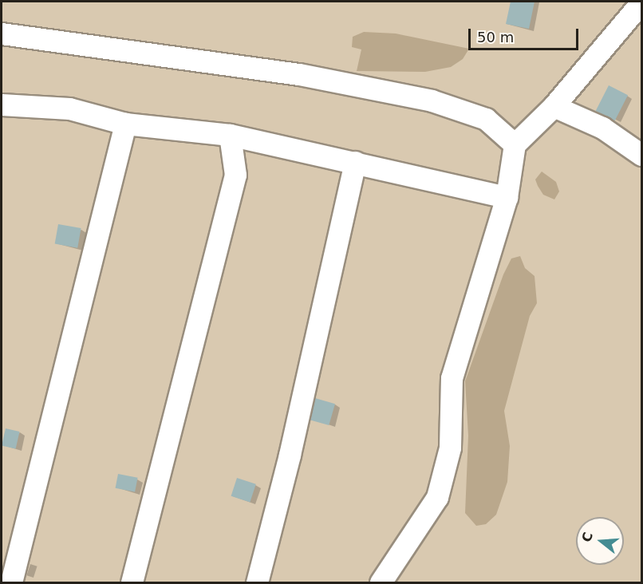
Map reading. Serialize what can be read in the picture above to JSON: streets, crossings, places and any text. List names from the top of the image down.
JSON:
{
  "scale_bar": "50 m",
  "north": "left"
}
